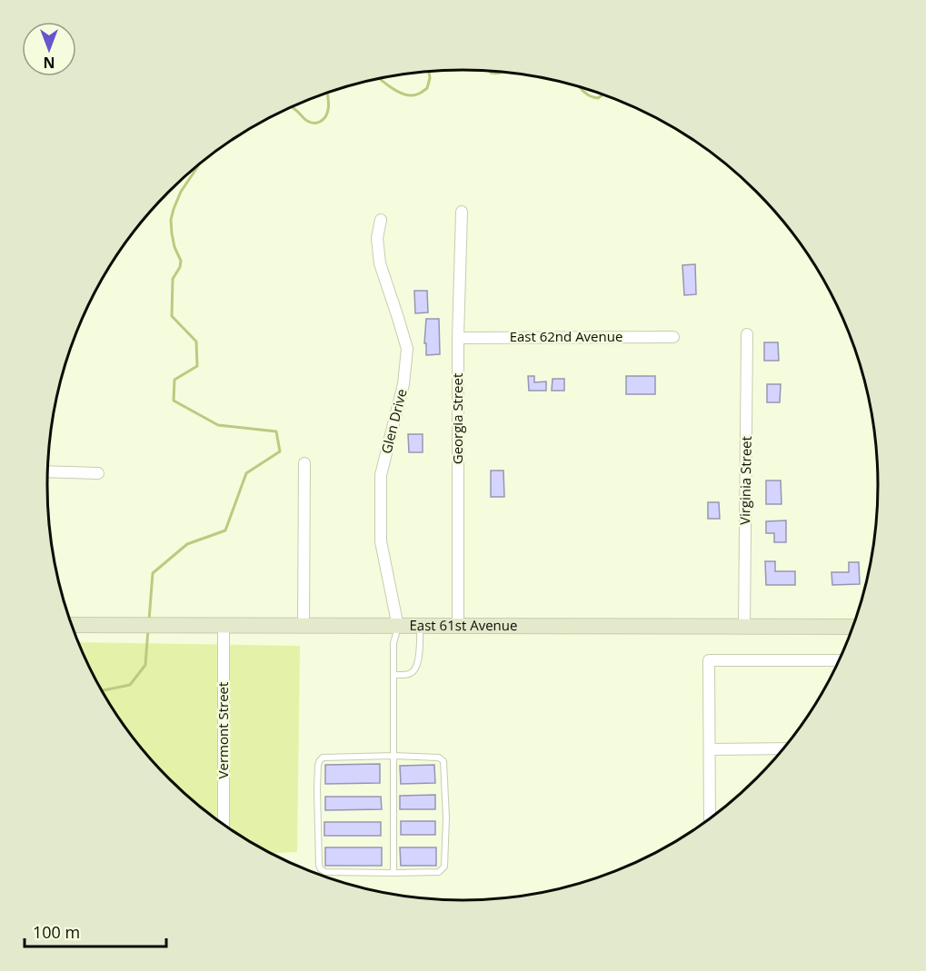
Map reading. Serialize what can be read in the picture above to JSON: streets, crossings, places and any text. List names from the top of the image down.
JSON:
{
  "streets": {
    "main road": ["East 61st Avenue"],
    "street": [
      "East 62nd Avenue",
      "Georgia Street",
      "Glen Drive",
      "Virginia Street",
      "Vermont Street"
    ]
  },
  "crossings": [
    ["East 62nd Avenue", "Georgia Street"],
    ["Georgia Street", "East 61st Avenue"],
    ["Glen Drive", "East 61st Avenue"],
    ["Virginia Street", "East 61st Avenue"],
    ["East 61st Avenue", "Vermont Street"]
  ],
  "scale_bar": "100 m",
  "north": "bottom"
}
